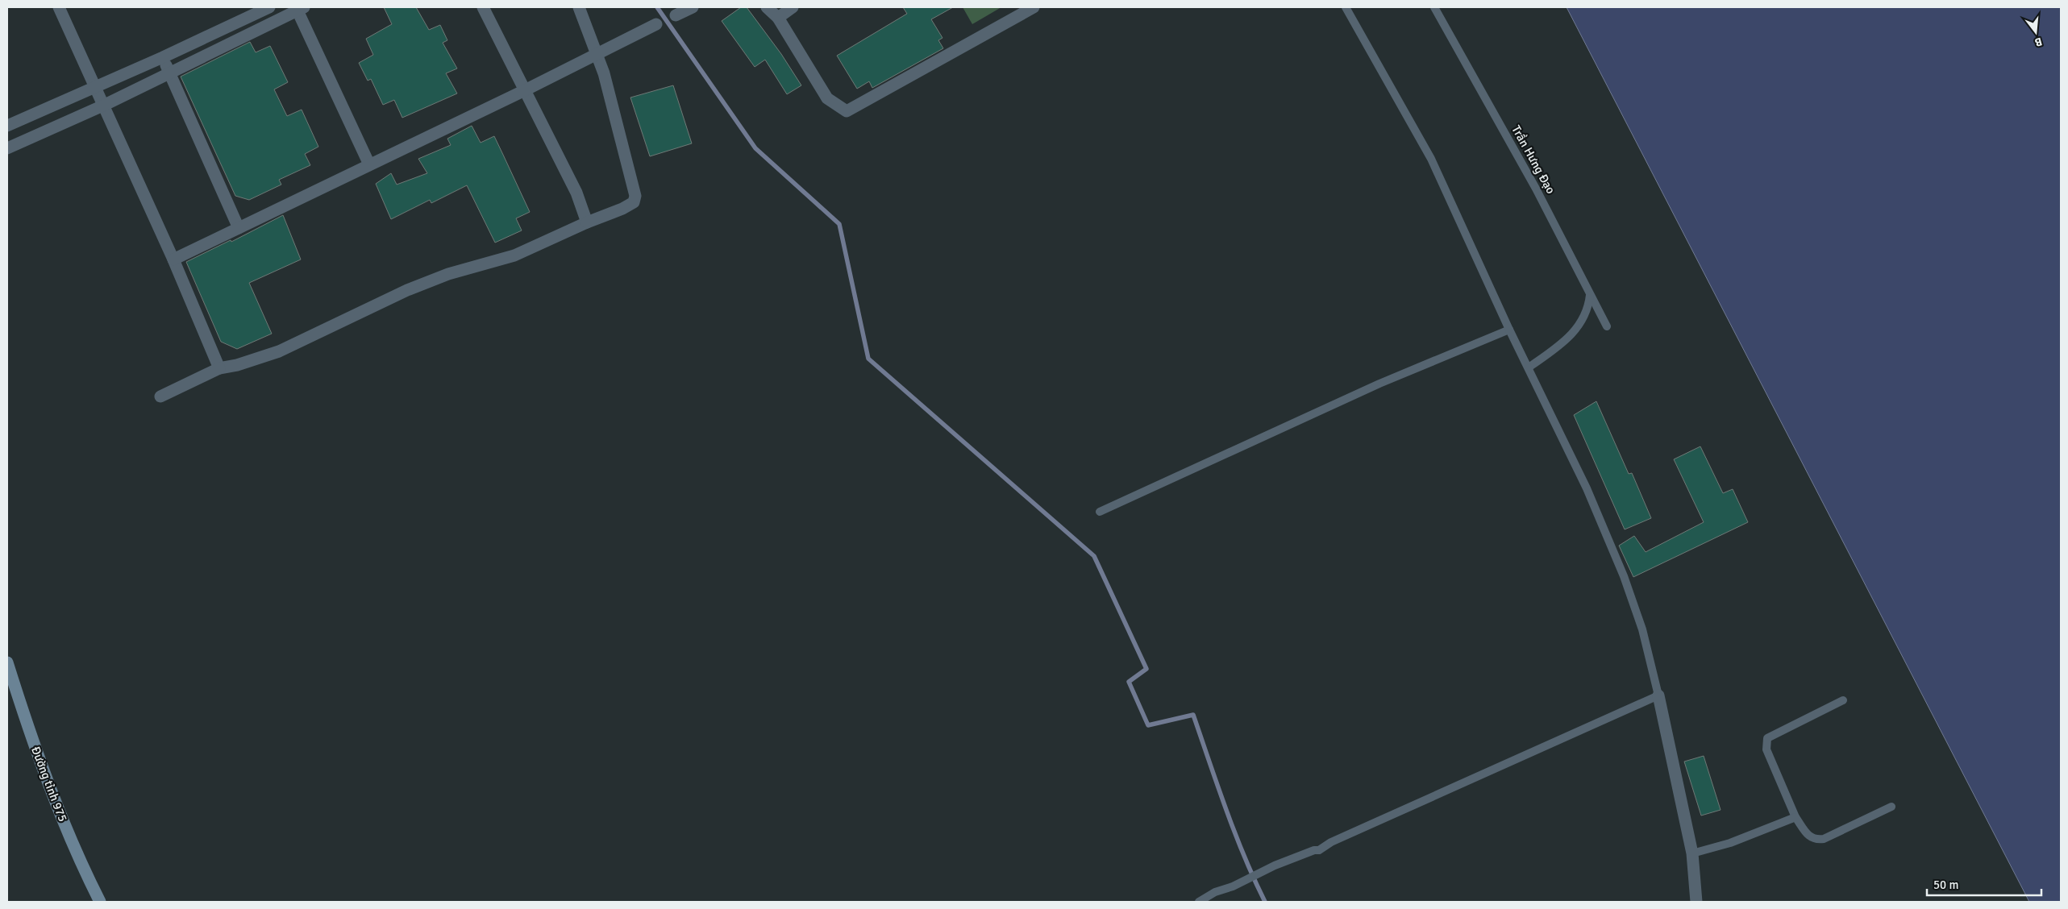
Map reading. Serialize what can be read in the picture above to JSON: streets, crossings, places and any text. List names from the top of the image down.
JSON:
{
  "streets": {
    "main road": ["Đường tỉnh 975"],
    "lane": ["Trần Hưng Đạo"]
  },
  "scale_bar": "50 m",
  "north": "bottom"
}
